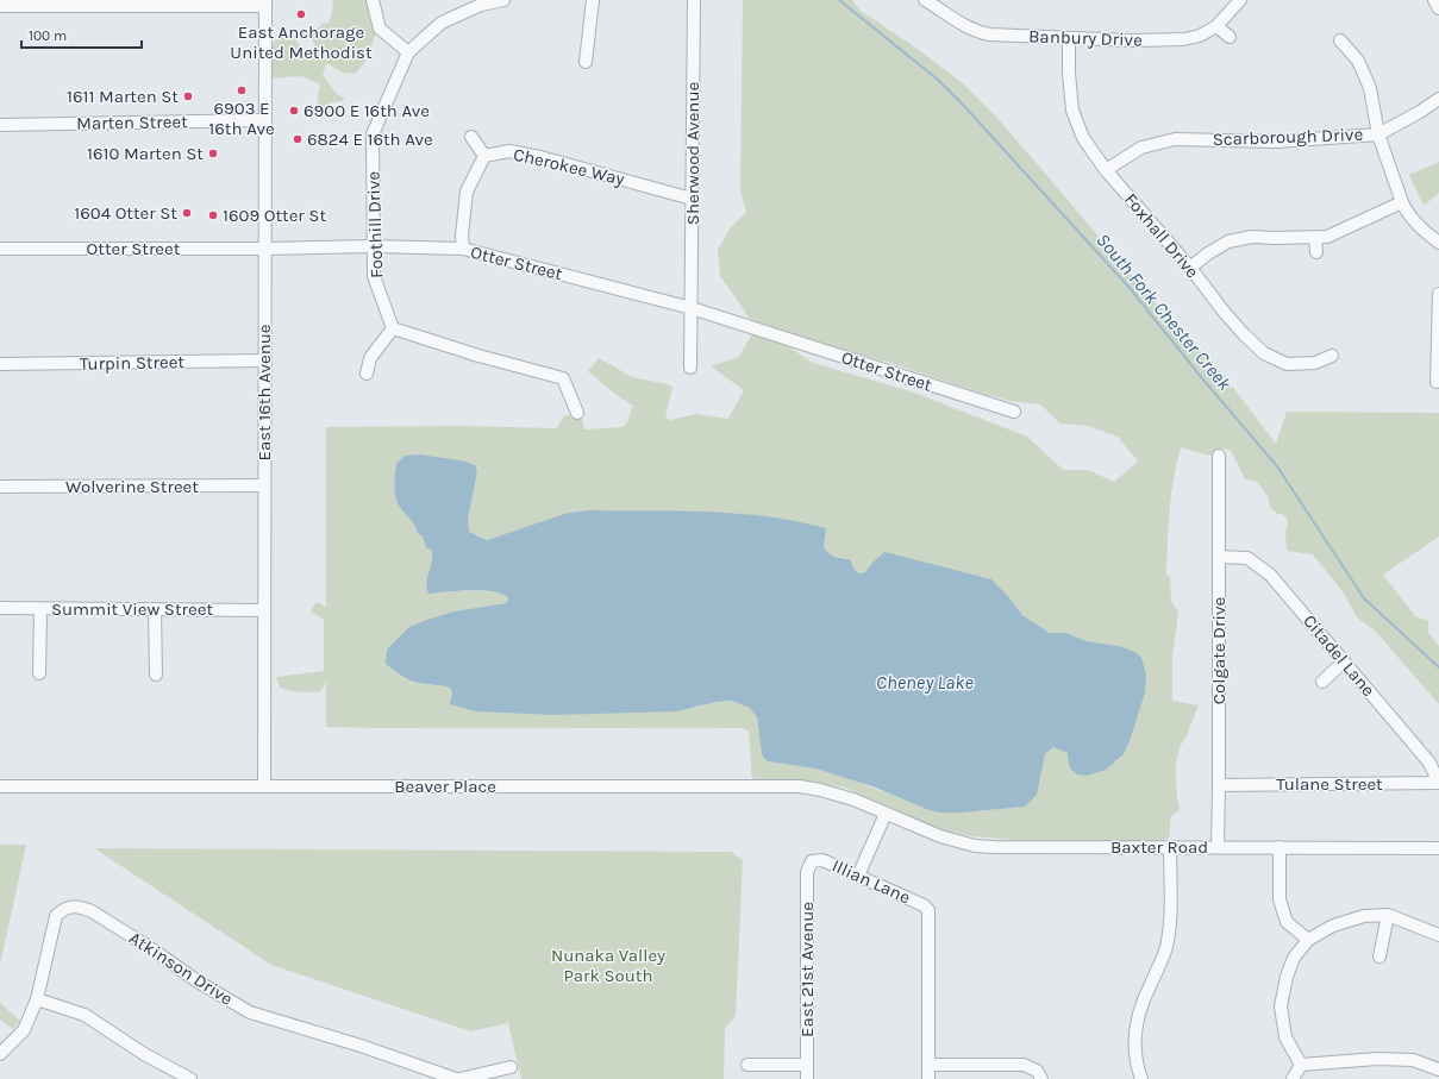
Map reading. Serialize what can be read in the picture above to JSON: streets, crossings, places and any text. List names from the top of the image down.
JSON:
{
  "streets": {
    "street": [
      "Banbury Drive",
      "Marten Street",
      "Scarborough Drive",
      "Sherwood Avenue",
      "Cherokee Way",
      "Foothill Drive",
      "Foxhall Drive",
      "Otter Street",
      "Turpin Street",
      "East 16th Avenue",
      "Wolverine Street",
      "Summit View Street",
      "Colgate Drive",
      "Citadel Lane",
      "Tulane Street",
      "Beaver Place",
      "Baxter Road",
      "Illian Lane",
      "Atkinson Drive",
      "East 21st Avenue"
    ]
  },
  "crossings": [
    ["Banbury Drive", "Foxhall Drive"],
    ["Marten Street", "East 16th Avenue"],
    ["Scarborough Drive", "Foxhall Drive"],
    ["Sherwood Avenue", "Cherokee Way"],
    ["Sherwood Avenue", "Otter Street"],
    ["Foothill Drive", "Otter Street"],
    ["Otter Street", "East 16th Avenue"],
    ["Turpin Street", "East 16th Avenue"],
    ["East 16th Avenue", "Wolverine Street"],
    ["East 16th Avenue", "Summit View Street"],
    ["East 16th Avenue", "Beaver Place"],
    ["Colgate Drive", "Citadel Lane"],
    ["Colgate Drive", "Tulane Street"],
    ["Colgate Drive", "Baxter Road"],
    ["Citadel Lane", "Tulane Street"],
    ["Beaver Place", "Baxter Road"],
    ["Illian Lane", "East 21st Avenue"]
  ],
  "water": ["South Fork Chester Creek", "Cheney Lake"],
  "parks": ["Nunaka Valley Park South"],
  "places": [
    "East Anchorage United Methodist",
    "6903 E 16th Ave",
    "1611 Marten St",
    "6900 E 16th Ave",
    "6824 E 16th Ave",
    "1610 Marten St",
    "1604 Otter St",
    "1609 Otter St"
  ],
  "scale_bar": "100 m"
}
